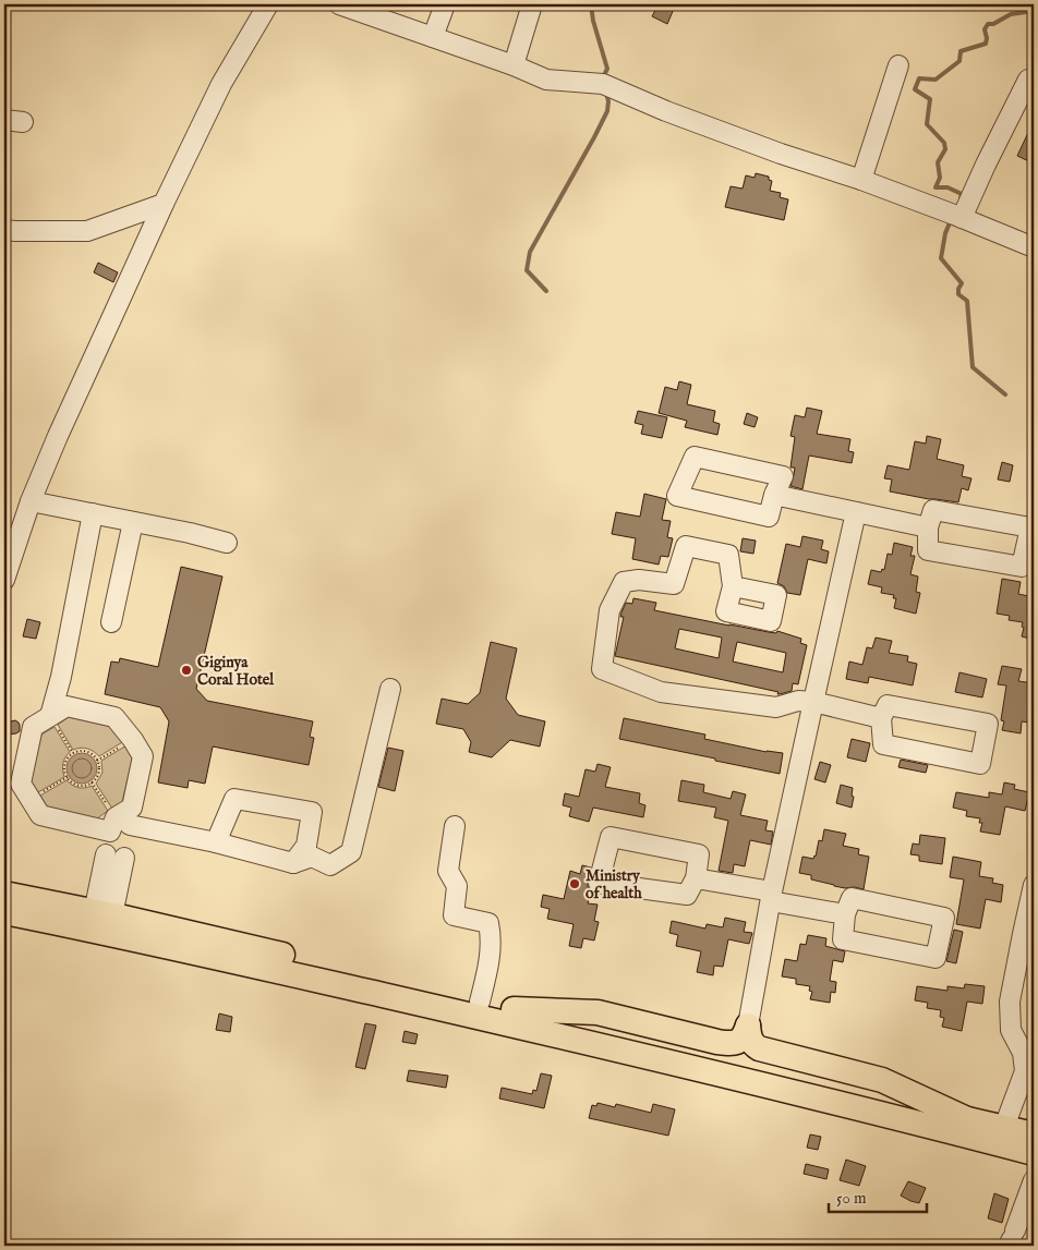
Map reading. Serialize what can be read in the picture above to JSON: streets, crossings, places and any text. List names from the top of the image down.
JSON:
{
  "places": ["Giginya Coral Hotel", "Ministry of health"],
  "scale_bar": "50 m"
}
